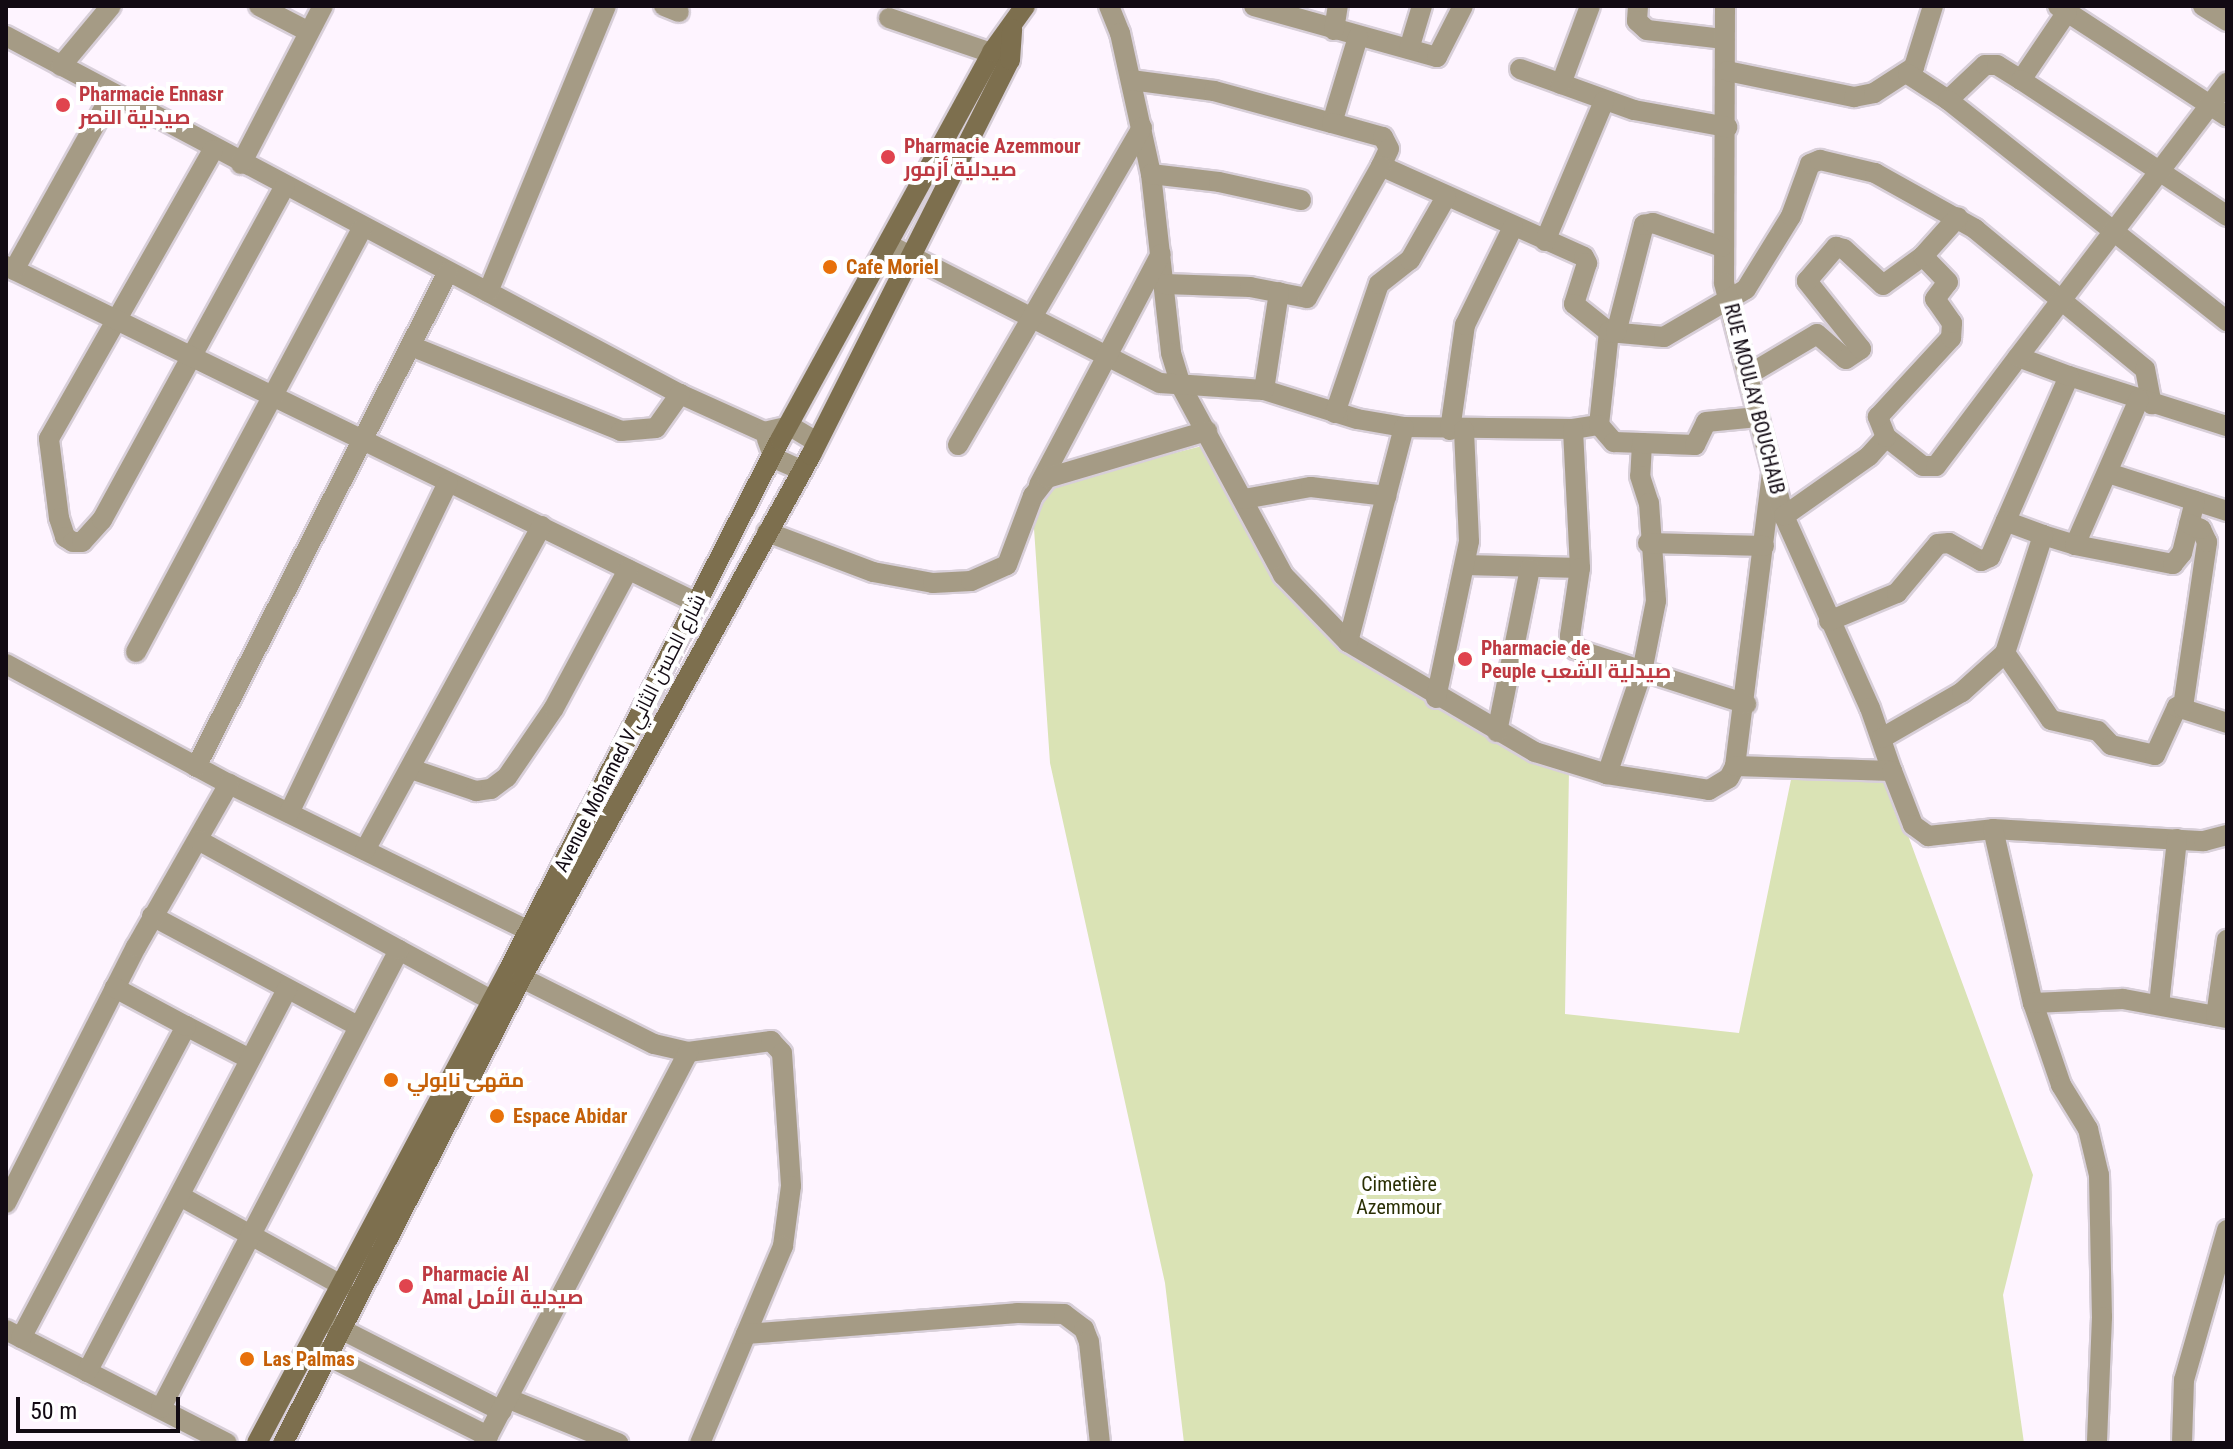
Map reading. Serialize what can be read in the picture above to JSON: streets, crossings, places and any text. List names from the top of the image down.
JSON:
{
  "streets": {
    "main road": ["Avenue Mohamed V شارع الحسن الثاني"],
    "street": ["RUE MOULAY BOUCHAIB"]
  },
  "parks": ["Cimetière Azemmour"],
  "places": [
    "Pharmacie Ennasr صيدلية النصر",
    "Pharmacie Azemmour صيدلية أزمور",
    "Cafe Moriel",
    "Pharmacie de Peuple صيدلية الشعب",
    "مقهى نابولي",
    "Espace Abidar",
    "Pharmacie Al Amal صيدلية الأمل",
    "Las Palmas"
  ],
  "scale_bar": "50 m"
}
